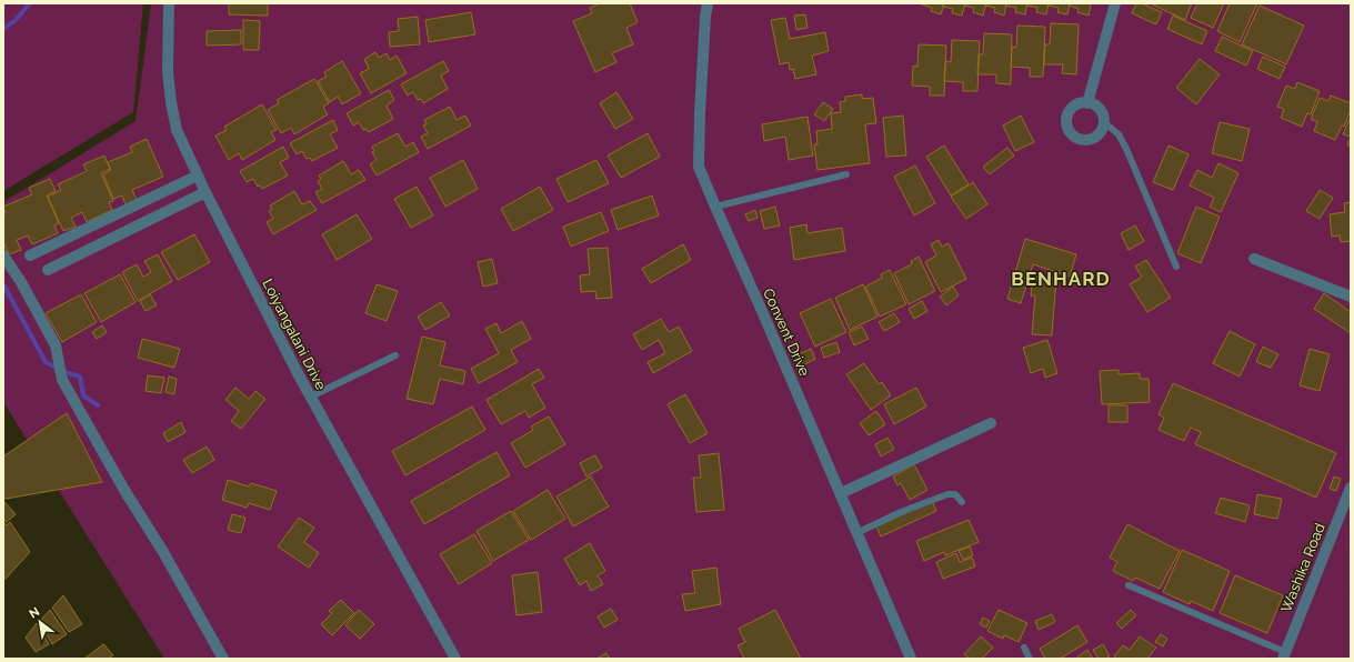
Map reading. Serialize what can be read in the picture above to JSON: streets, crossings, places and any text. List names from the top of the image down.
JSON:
{
  "streets": {
    "street": ["Convent Drive", "Loiyangalani Drive", "Washika Road"]
  },
  "districts": ["BENHARD"],
  "north": "top left"
}
